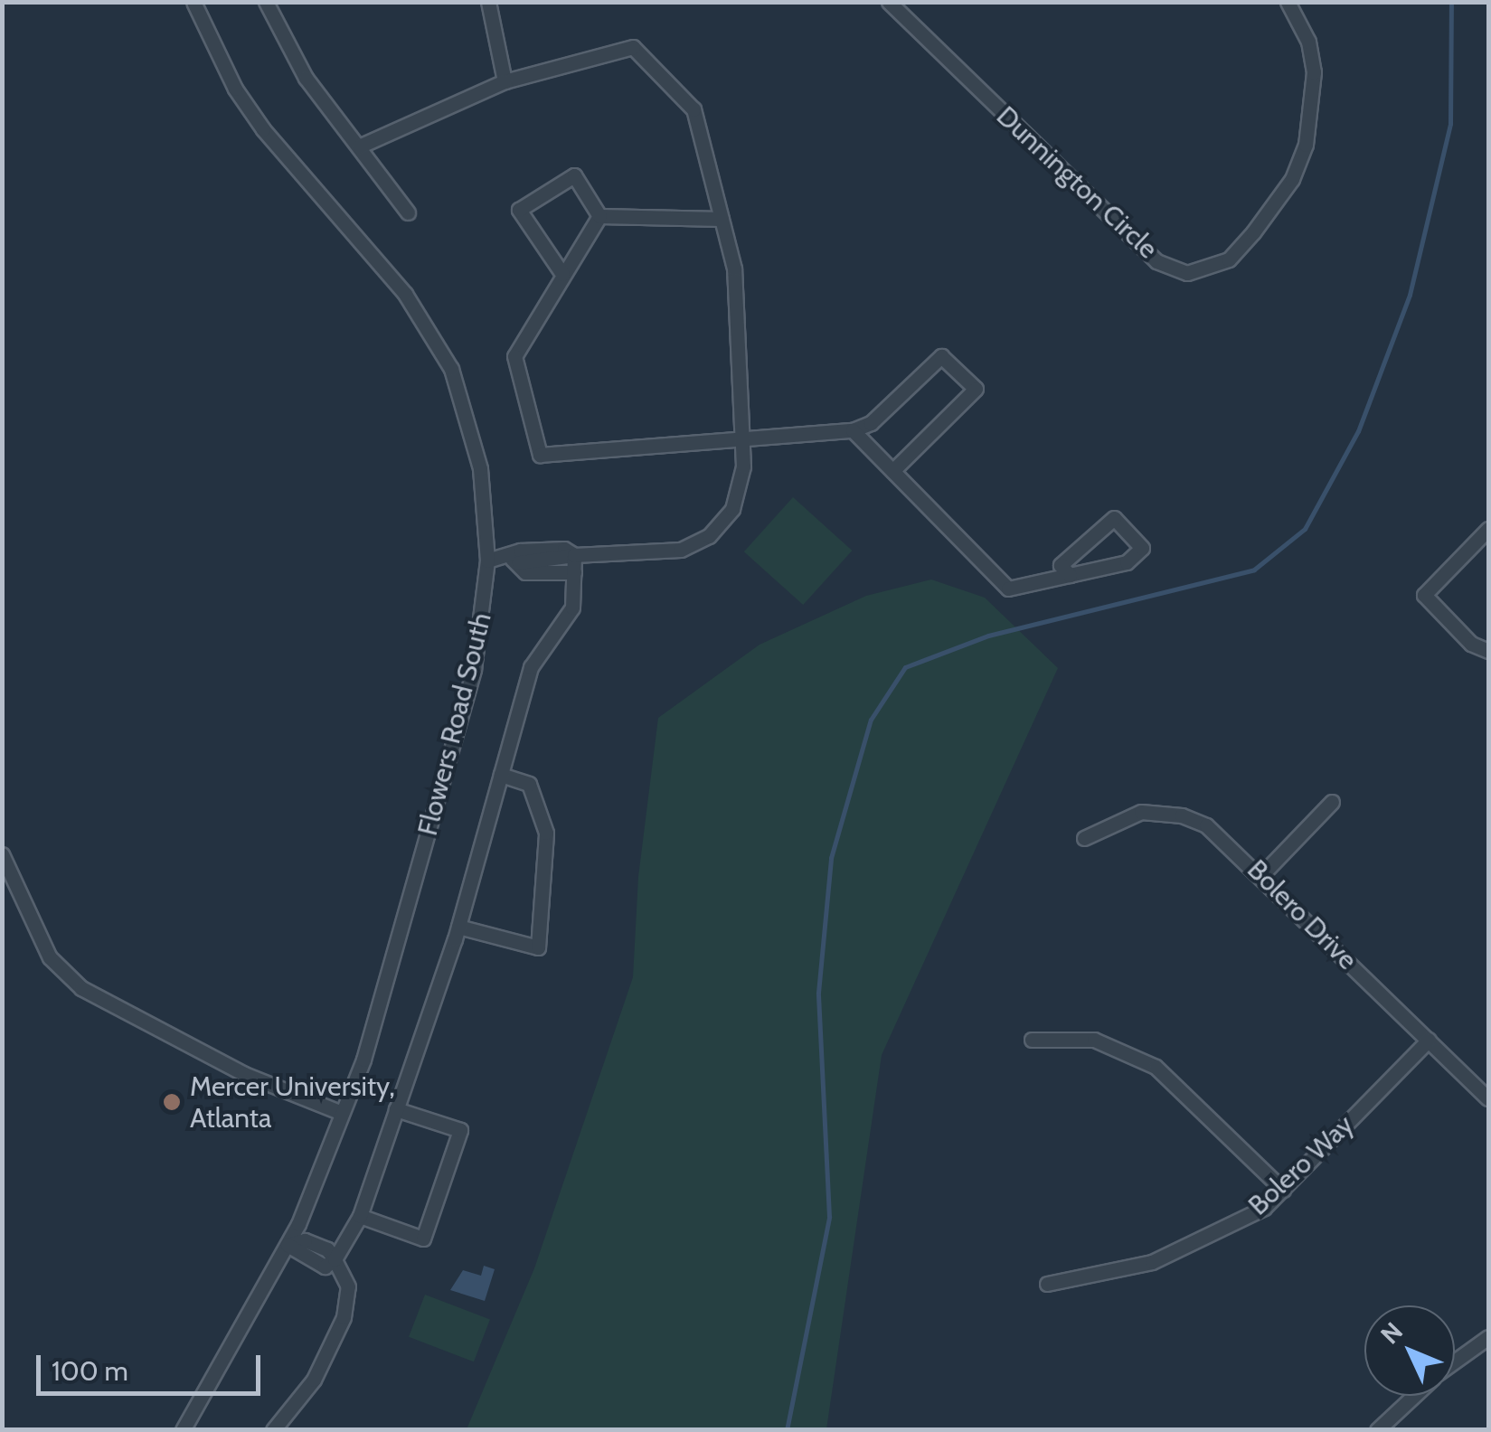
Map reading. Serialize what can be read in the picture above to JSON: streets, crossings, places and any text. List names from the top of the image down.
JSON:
{
  "streets": {
    "street": [
      "Dunnington Circle",
      "Flowers Road South",
      "Bolero Drive",
      "Bolero Way"
    ]
  },
  "crossings": [
    ["Bolero Drive", "Bolero Way"]
  ],
  "places": ["Mercer University, Atlanta"],
  "scale_bar": "100 m",
  "north": "top left"
}
